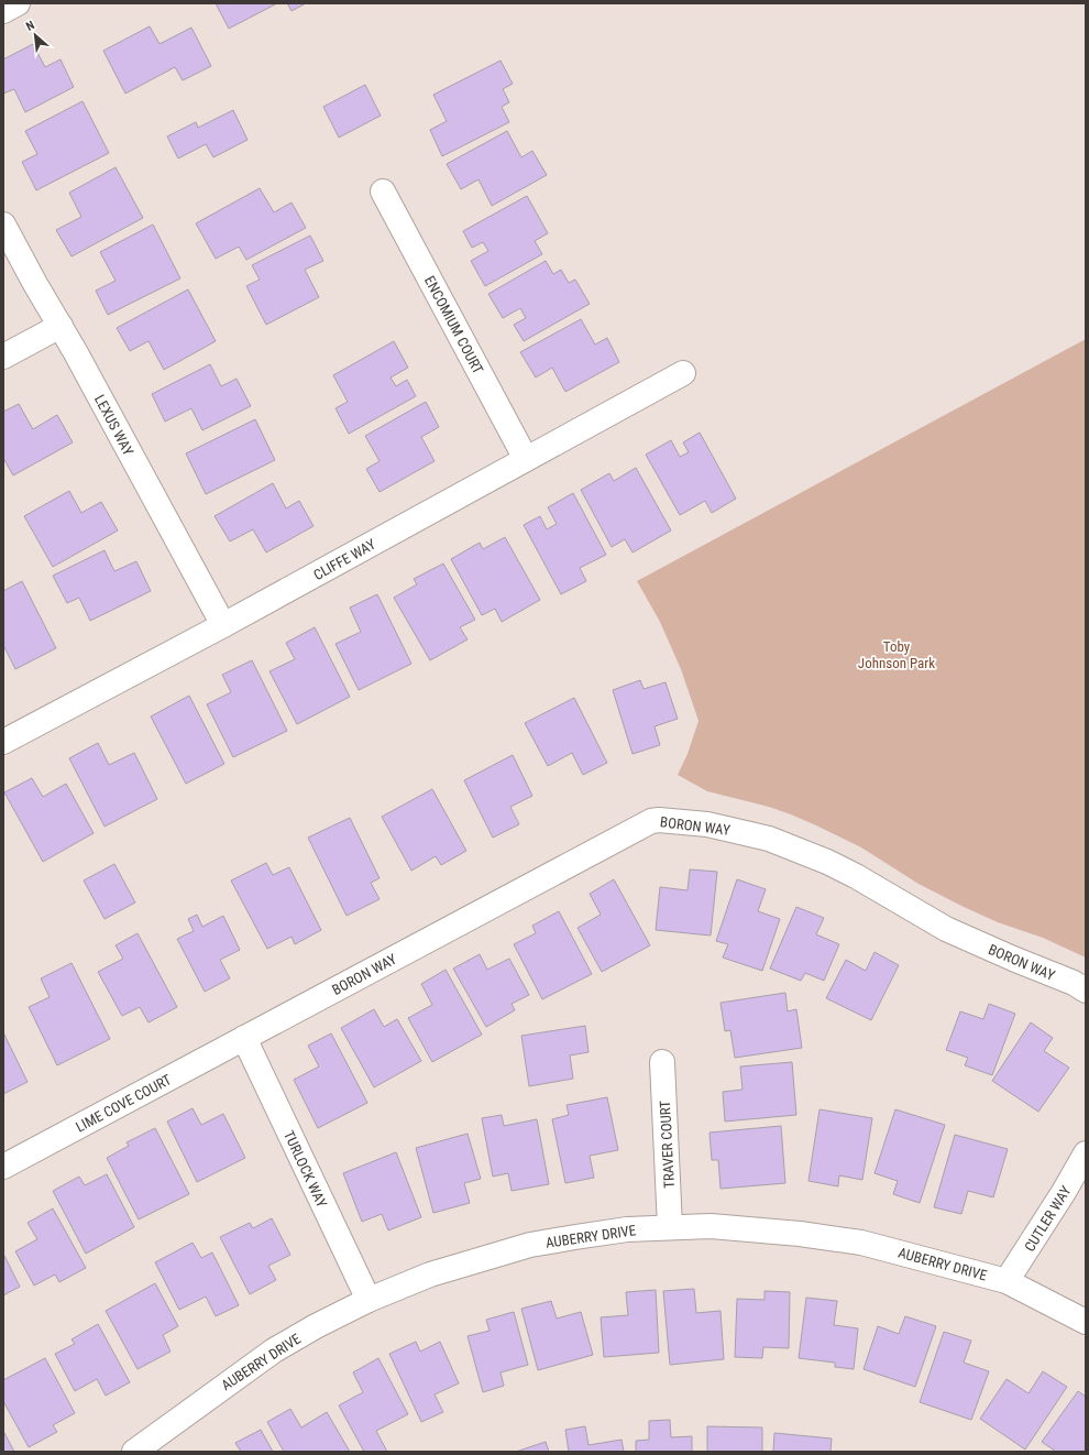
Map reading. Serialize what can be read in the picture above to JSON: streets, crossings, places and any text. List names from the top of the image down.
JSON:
{
  "streets": {
    "street": [
      "ENCOMIUM COURT",
      "LEXUS WAY",
      "CLIFFE WAY",
      "BORON WAY",
      "LIME COVE COURT",
      "TRAVER COURT",
      "TURLOCK WAY",
      "CUTLER WAY",
      "AUBERRY DRIVE"
    ]
  },
  "crossings": [
    ["ENCOMIUM COURT", "CLIFFE WAY"],
    ["LEXUS WAY", "CLIFFE WAY"],
    ["BORON WAY", "LIME COVE COURT"],
    ["BORON WAY", "TURLOCK WAY"],
    ["LIME COVE COURT", "TURLOCK WAY"],
    ["TRAVER COURT", "AUBERRY DRIVE"],
    ["TURLOCK WAY", "AUBERRY DRIVE"],
    ["CUTLER WAY", "AUBERRY DRIVE"]
  ],
  "parks": ["Toby Johnson Park"],
  "north": "top left"
}
